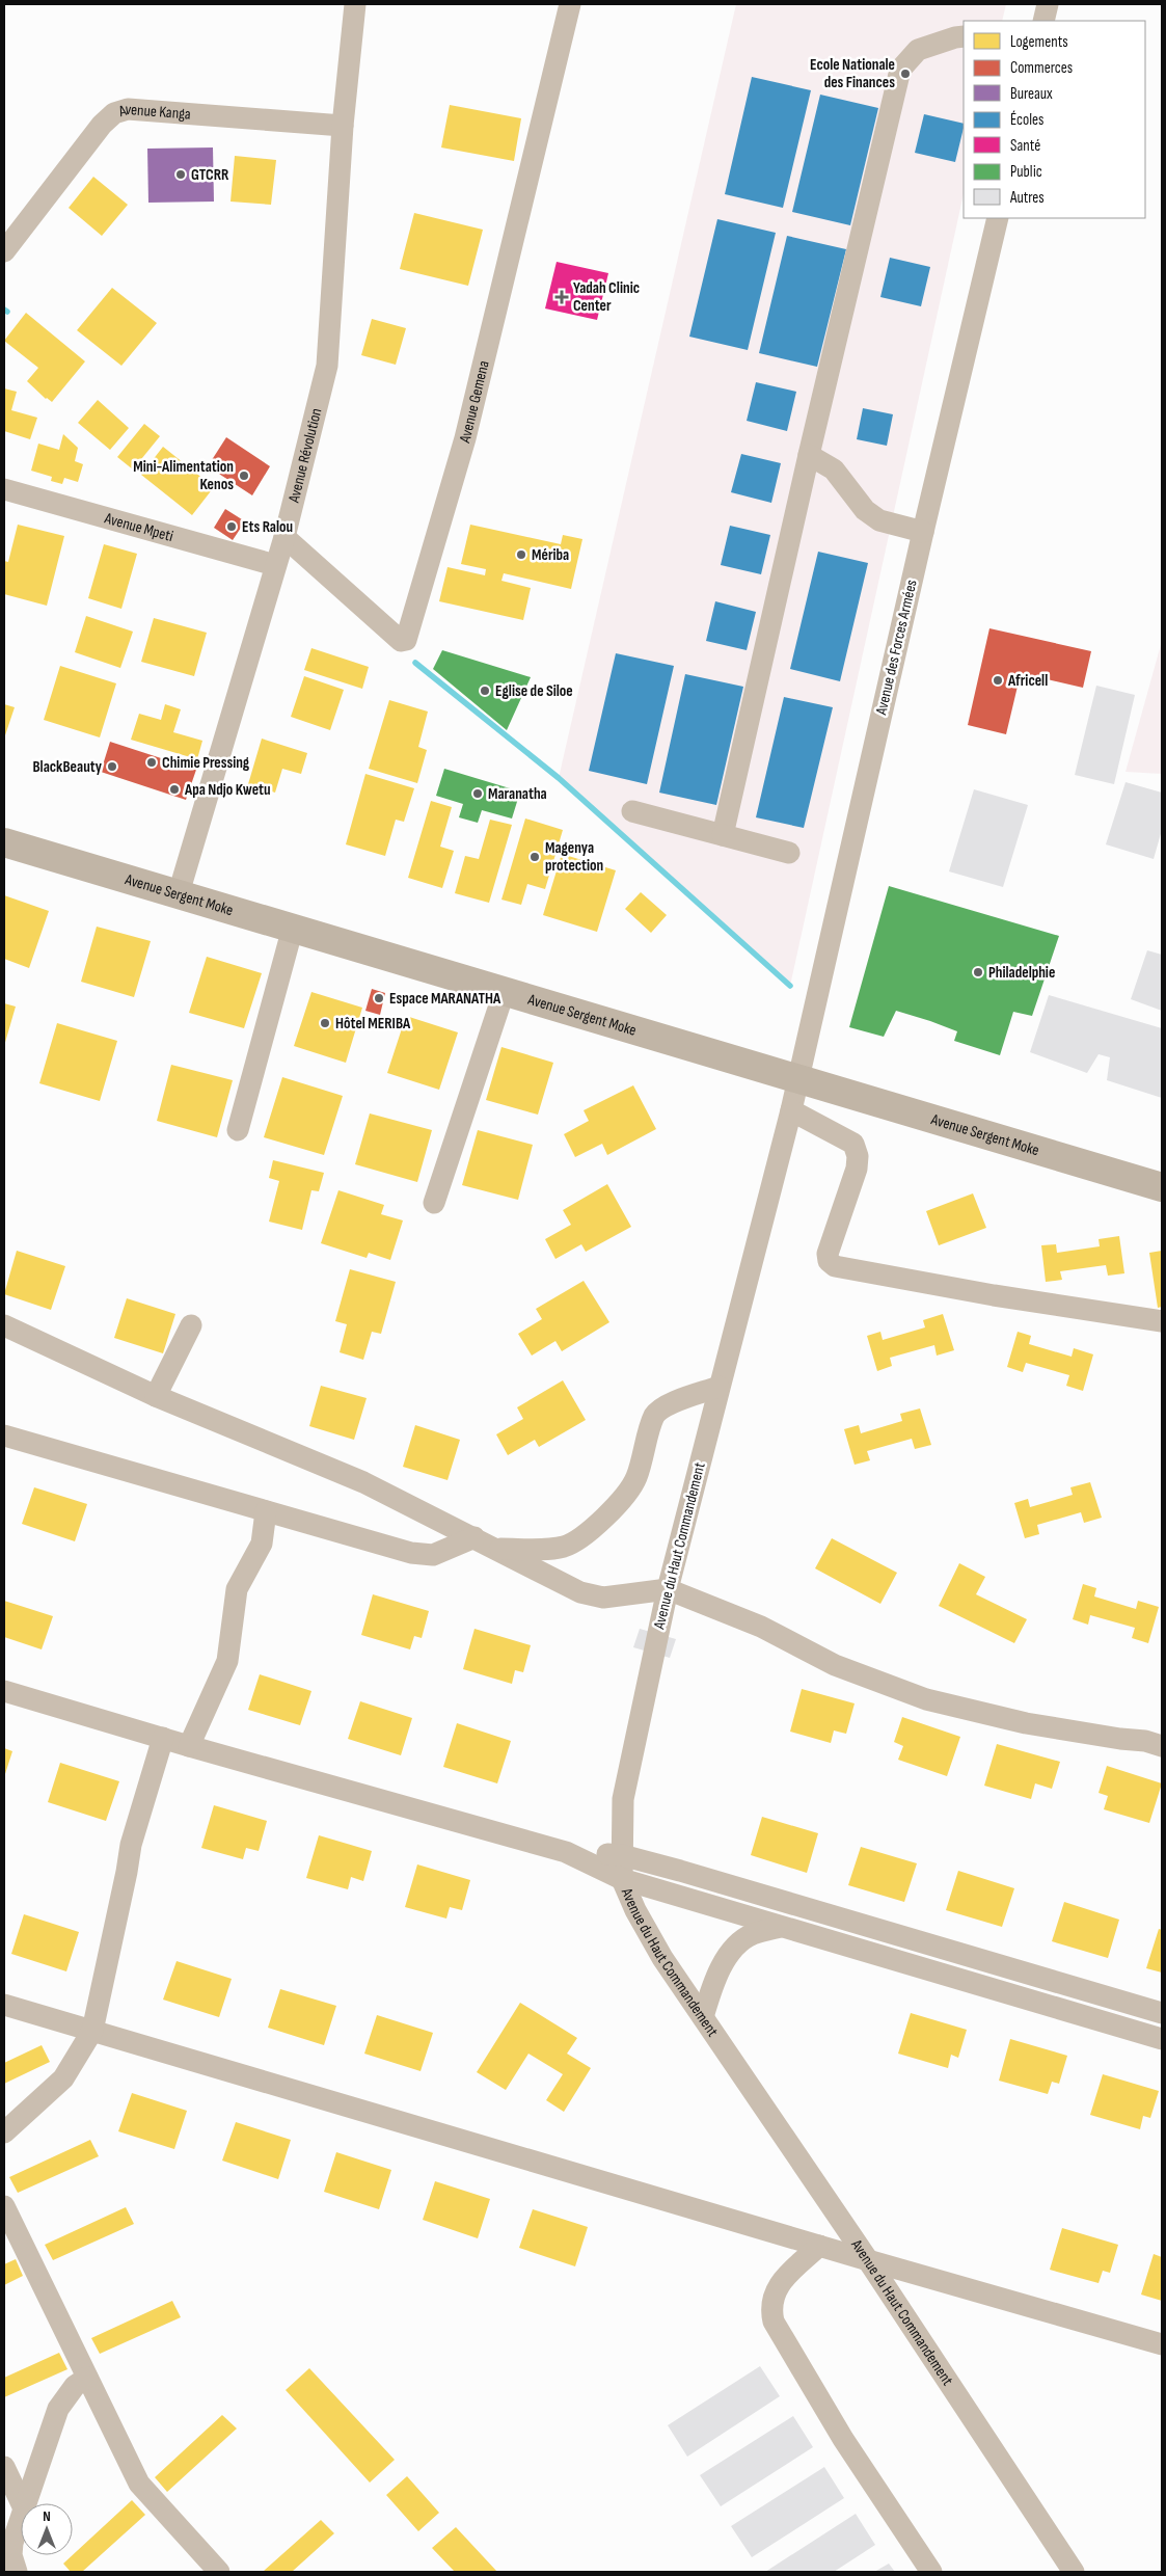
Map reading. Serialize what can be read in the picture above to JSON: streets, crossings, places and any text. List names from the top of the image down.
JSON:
{
  "streets": {
    "main road": ["Avenue Sergent Moke"],
    "street": [
      "Avenue Kanga",
      "Avenue Gemena",
      "Avenue Révolution",
      "Avenue Mpeti",
      "Avenue des Forces Armées",
      "Avenue du Haut Commandement"
    ]
  },
  "crossings": [
    ["Avenue Kanga", "Avenue Révolution"],
    ["Avenue Gemena", "Avenue Révolution"],
    ["Avenue Révolution", "Avenue Mpeti"],
    ["Avenue Révolution", "Avenue Sergent Moke"],
    ["Avenue des Forces Armées", "Avenue Sergent Moke"],
    ["Avenue des Forces Armées", "Avenue du Haut Commandement"],
    ["Avenue Sergent Moke", "Avenue du Haut Commandement"]
  ],
  "places": {
    "other": [
      "Ecole Nationale des Finances",
      "GTCRR",
      "Mini-Alimentation Kenos",
      "Ets Ralou",
      "Mériba",
      "Africell",
      "Eglise de Siloe",
      "Chimie Pressing",
      "BlackBeauty",
      "Apa Ndjo Kwetu",
      "Maranatha",
      "Magenya protection",
      "Philadelphie",
      "Espace MARANATHA",
      "Hôtel MERIBA"
    ],
    "health": ["Yadah Clinic Center"]
  },
  "legend": [
    "Logements",
    "Commerces",
    "Bureaux",
    "Écoles",
    "Santé",
    "Public",
    "Autres"
  ],
  "north": "top"
}
